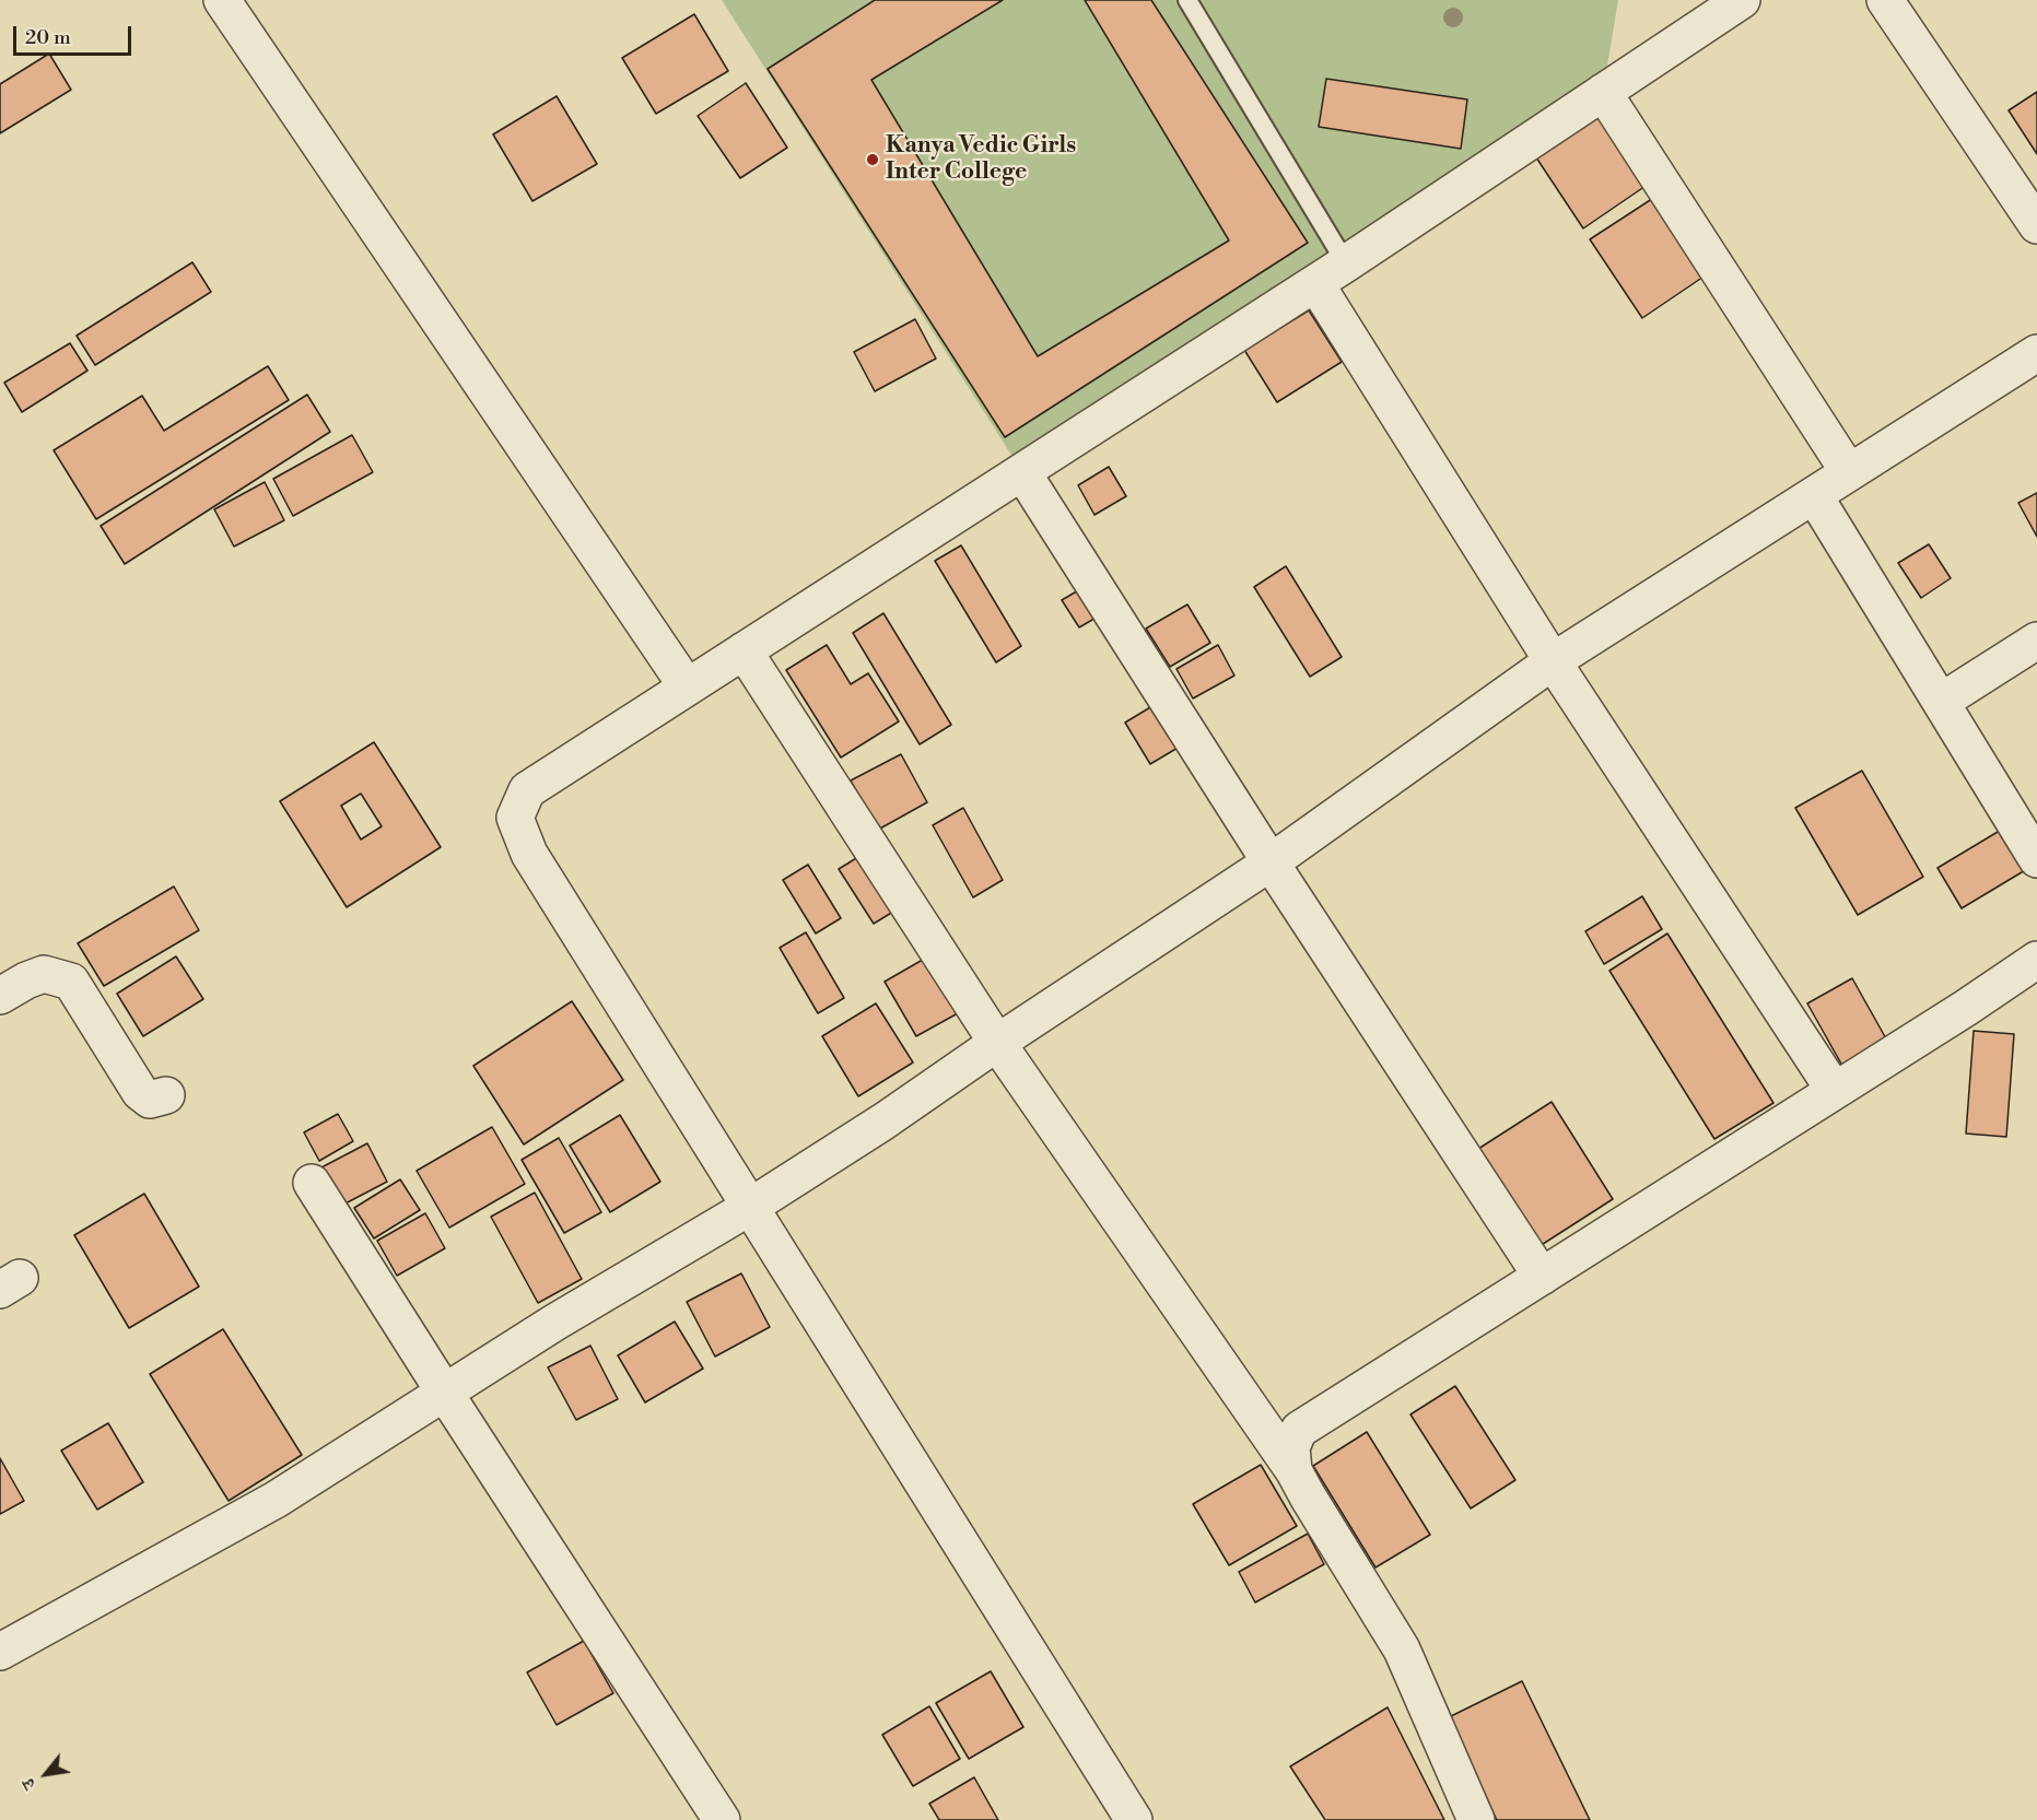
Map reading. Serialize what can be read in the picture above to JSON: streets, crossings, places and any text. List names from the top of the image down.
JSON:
{
  "places": ["Kanya Vedic Girls Inter College"],
  "scale_bar": "20 m",
  "north": "bottom left"
}
